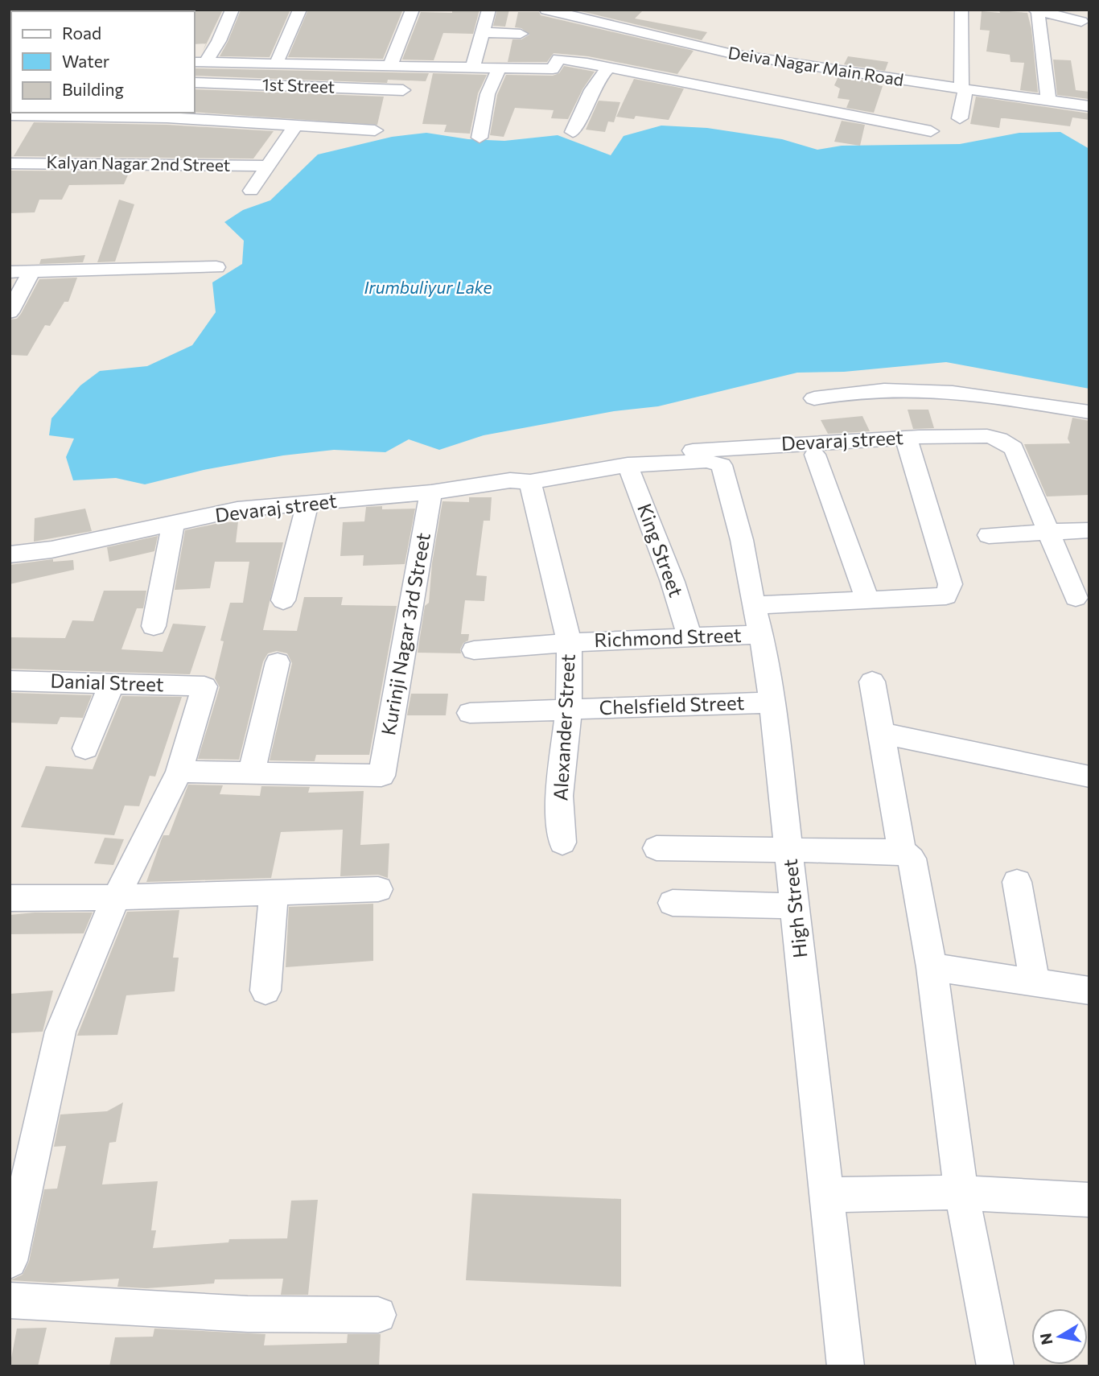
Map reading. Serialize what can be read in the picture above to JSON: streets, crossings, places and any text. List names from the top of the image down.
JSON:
{
  "streets": {
    "street": [
      "Deiva Nagar Main Road",
      "1st Street",
      "Kalyan Nagar 2nd Street",
      "Devaraj street",
      "King Street",
      "Kurinji Nagar 3rd Street",
      "Richmond Street",
      "Danial Street",
      "Chelsfield Street",
      "Alexander Street",
      "High Street"
    ]
  },
  "crossings": [
    ["Devaraj street", "King Street"],
    ["Devaraj street", "Kurinji Nagar 3rd Street"],
    ["Devaraj street", "Alexander Street"],
    ["Devaraj street", "High Street"],
    ["King Street", "Richmond Street"],
    ["Richmond Street", "Alexander Street"],
    ["Richmond Street", "High Street"],
    ["Chelsfield Street", "Alexander Street"],
    ["Chelsfield Street", "High Street"]
  ],
  "water": ["Irumbuliyur Lake"],
  "legend": ["Road", "Water", "Building"],
  "north": "left"
}
